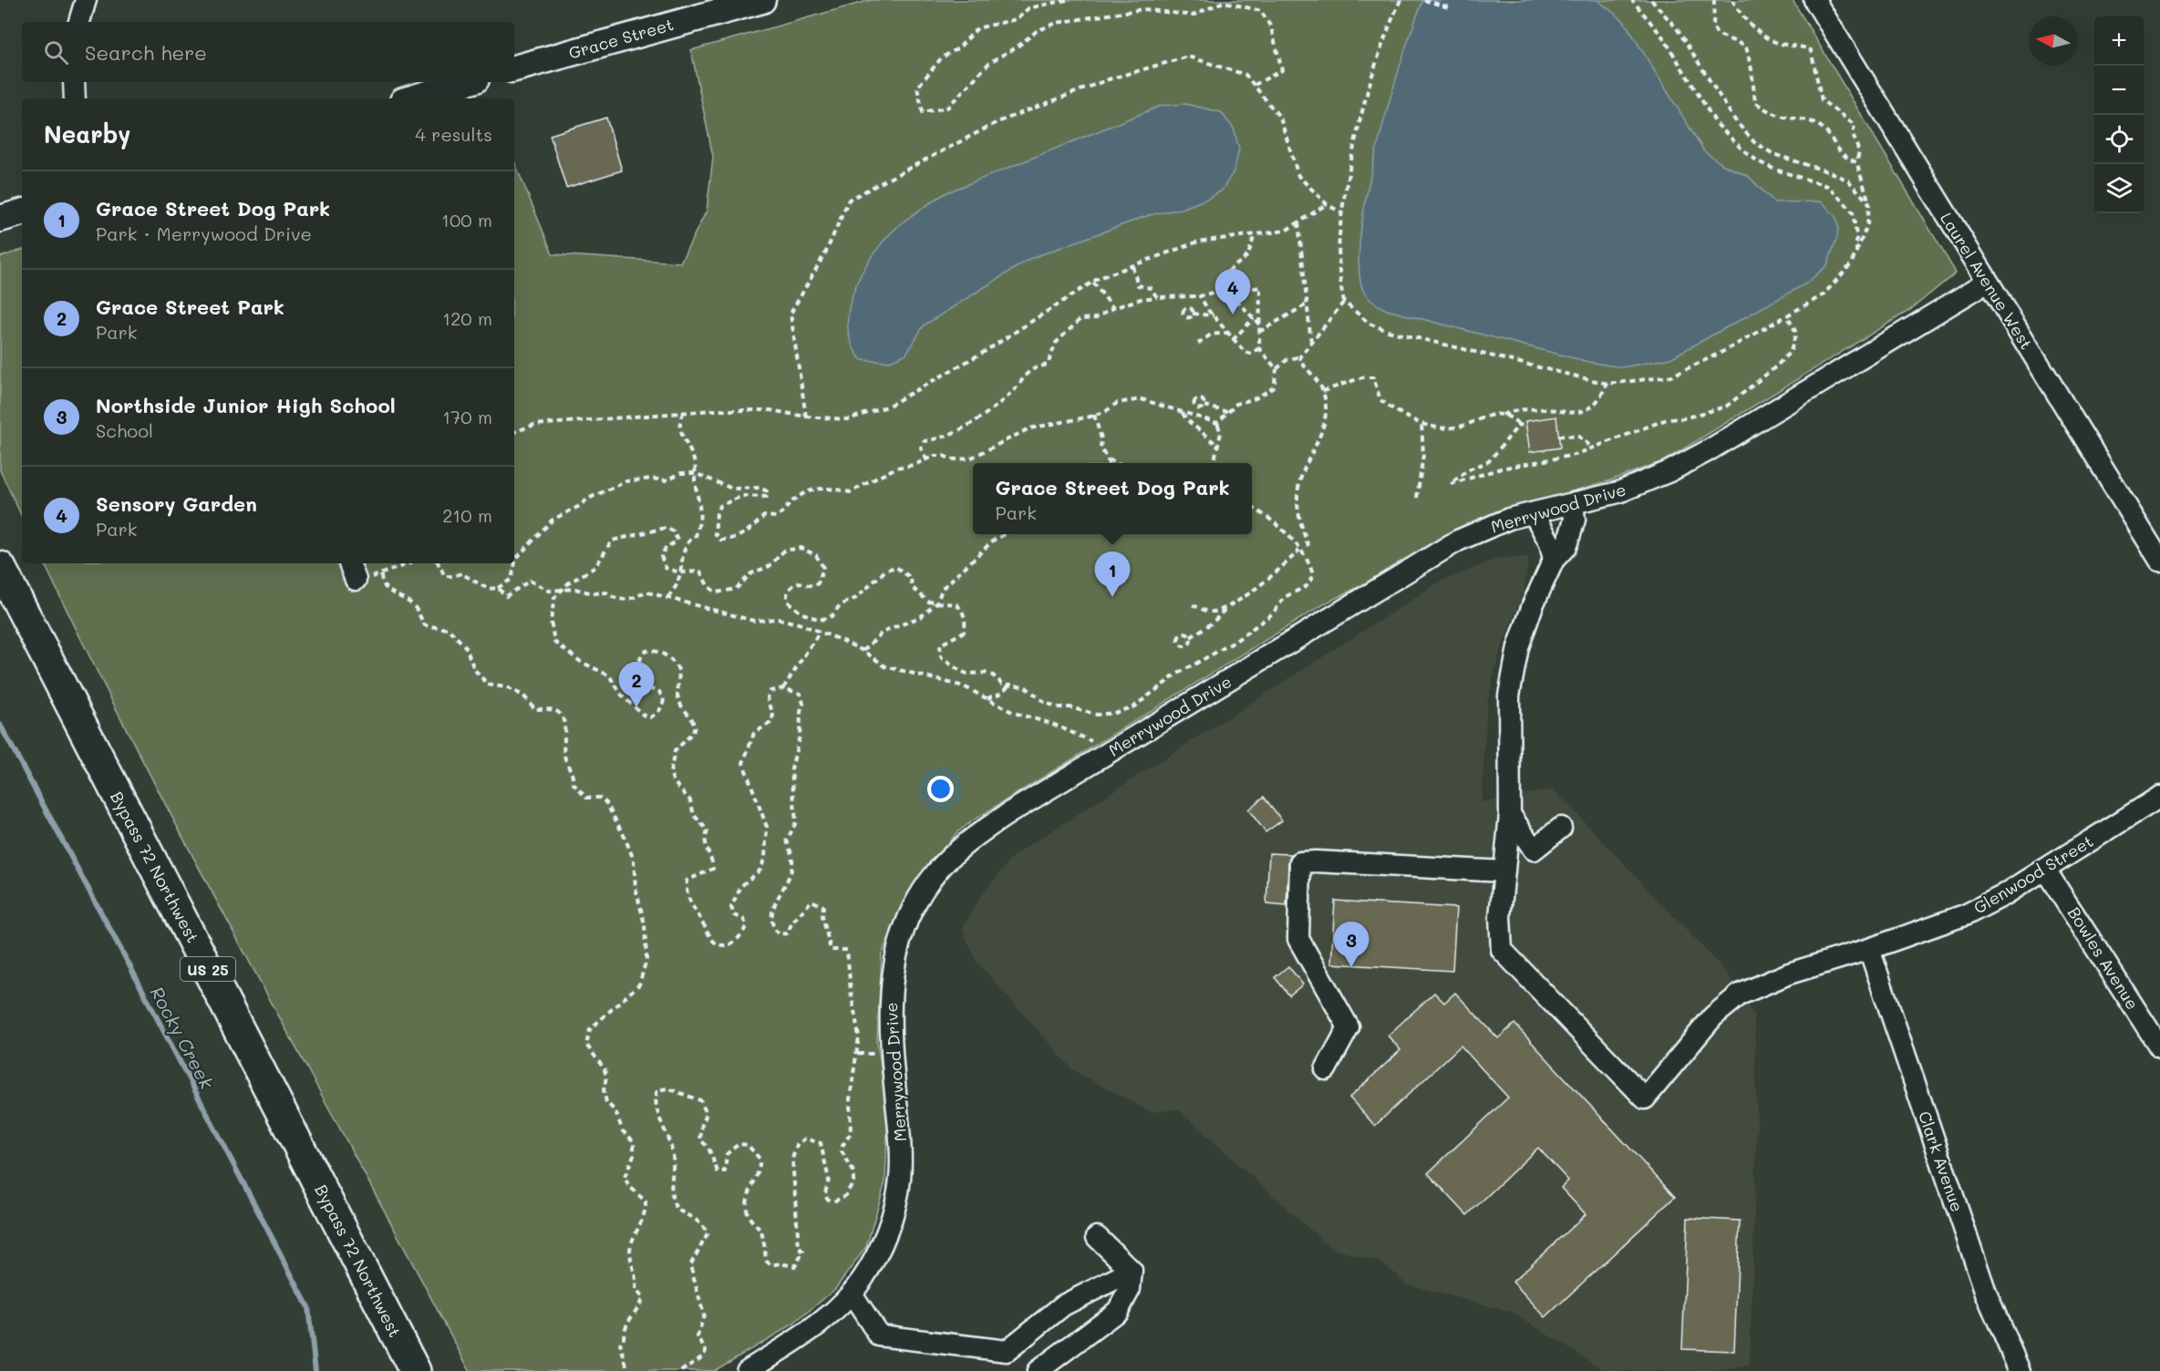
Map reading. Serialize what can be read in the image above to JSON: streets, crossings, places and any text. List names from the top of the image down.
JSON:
{
  "streets": {
    "highway": ["Bypass 72 Northwest", "US 25"],
    "main road": ["Grace Street"],
    "street": [
      "Laurel Avenue West",
      "Merrywood Drive",
      "Glenwood Street",
      "Bowles Avenue",
      "Clark Avenue"
    ]
  },
  "crossings": [
    ["Laurel Avenue West", "Merrywood Drive"],
    ["Glenwood Street", "Bowles Avenue"],
    ["Glenwood Street", "Clark Avenue"]
  ],
  "water": ["Rocky Creek"],
  "north": "left",
  "page": {
    "map_buttons": ["+", "−"],
    "search": "Search here",
    "heading": ["Nearby", "4 results"],
    "list": [
      {
        "mark": "1",
        "name": "Grace Street Dog Park",
        "note": "Park · Merrywood Drive",
        "value": "100 m"
      },
      {
        "mark": "2",
        "name": "Grace Street Park",
        "note": "Park",
        "value": "120 m"
      },
      {
        "mark": "3",
        "name": "Northside Junior High School",
        "note": "School",
        "value": "170 m"
      },
      {
        "mark": "4",
        "name": "Sensory Garden",
        "note": "Park",
        "value": "210 m"
      }
    ],
    "pins": [
      "4",
      "1",
      "2",
      "3"
    ],
    "popup": ["Grace Street Dog Park", "Park"]
  }
}
